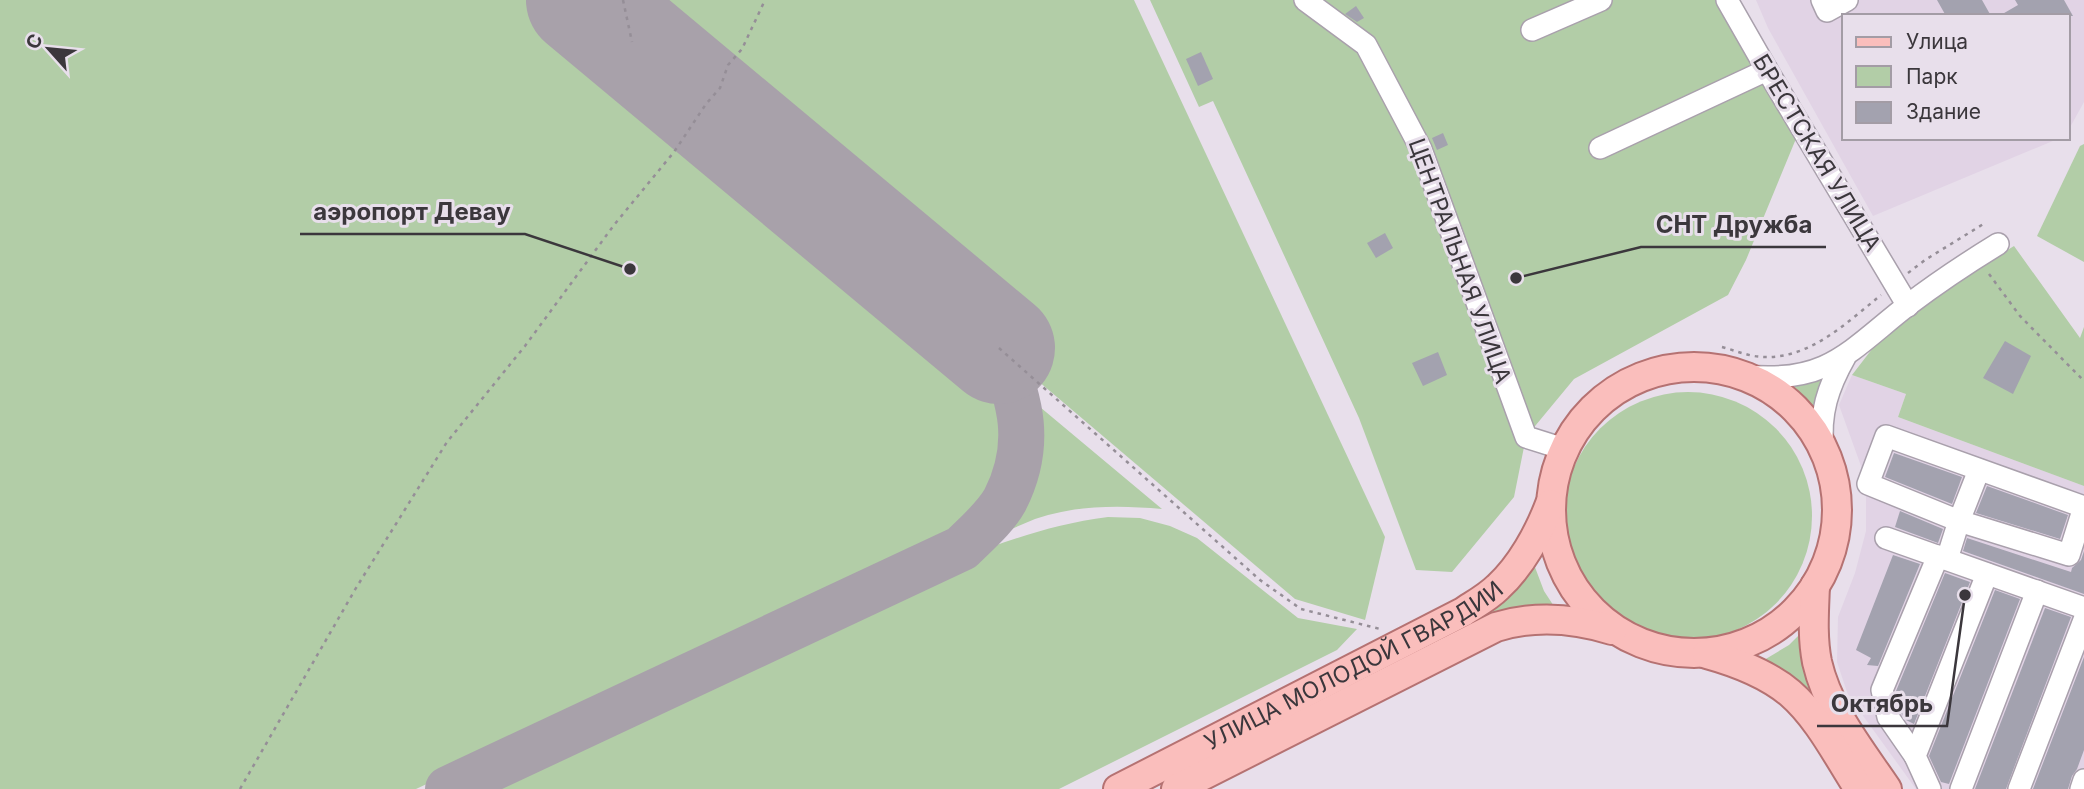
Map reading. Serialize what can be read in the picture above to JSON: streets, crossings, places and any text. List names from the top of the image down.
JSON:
{
  "streets": {
    "main road": ["УЛИЦА МОЛОДОЙ ГВАРДИИ"],
    "street": ["БРЕСТСКАЯ УЛИЦА", "ЦЕНТРАЛЬНАЯ УЛИЦА"]
  },
  "places": ["аэропорт Девау", "СНТ Дружба", "Октябрь"],
  "legend": ["Улица", "Парк", "Здание"],
  "north": "top left"
}
